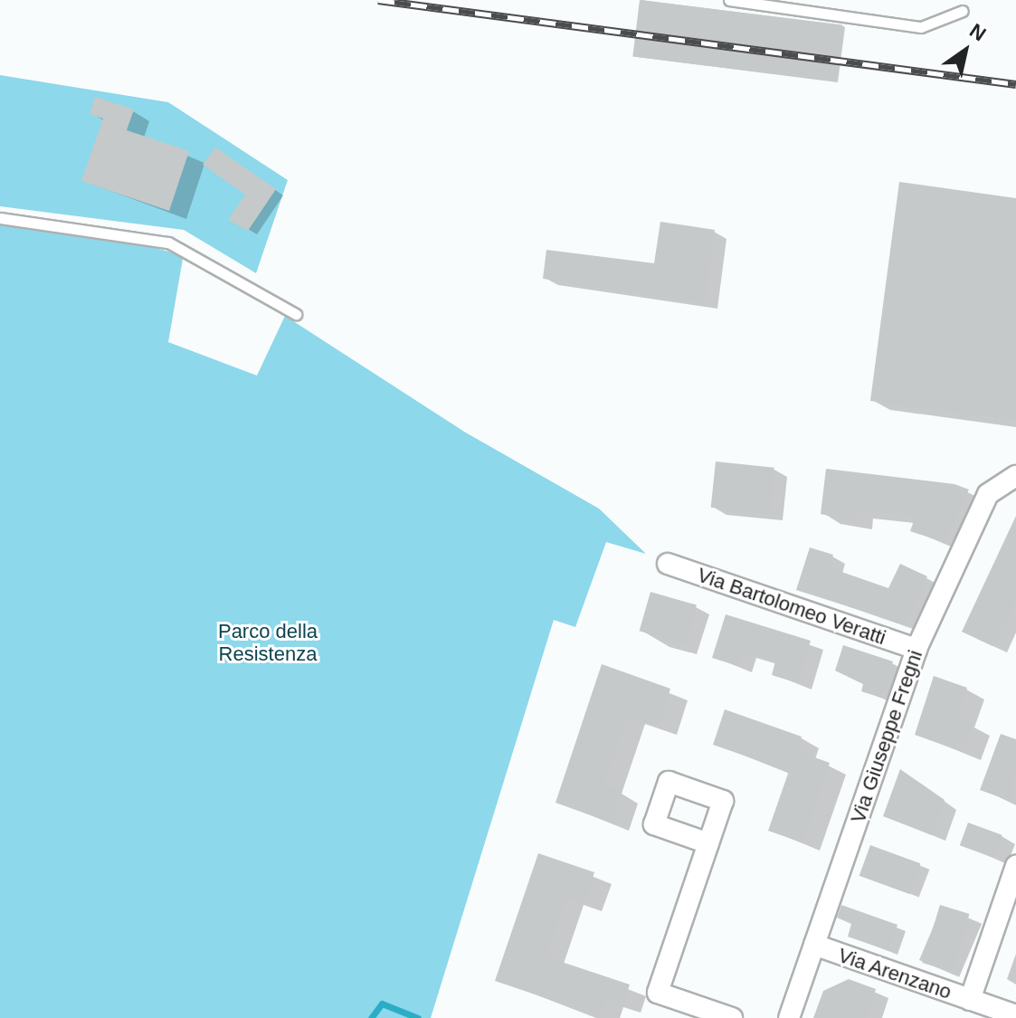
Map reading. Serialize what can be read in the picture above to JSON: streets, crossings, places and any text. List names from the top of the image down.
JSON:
{
  "streets": {
    "street": ["Via Bartolomeo Veratti", "Via Giuseppe Fregni", "Via Arenzano"]
  },
  "crossings": [
    ["Via Bartolomeo Veratti", "Via Giuseppe Fregni"],
    ["Via Giuseppe Fregni", "Via Arenzano"]
  ],
  "parks": ["Parco della Resistenza"],
  "north": "top right"
}
